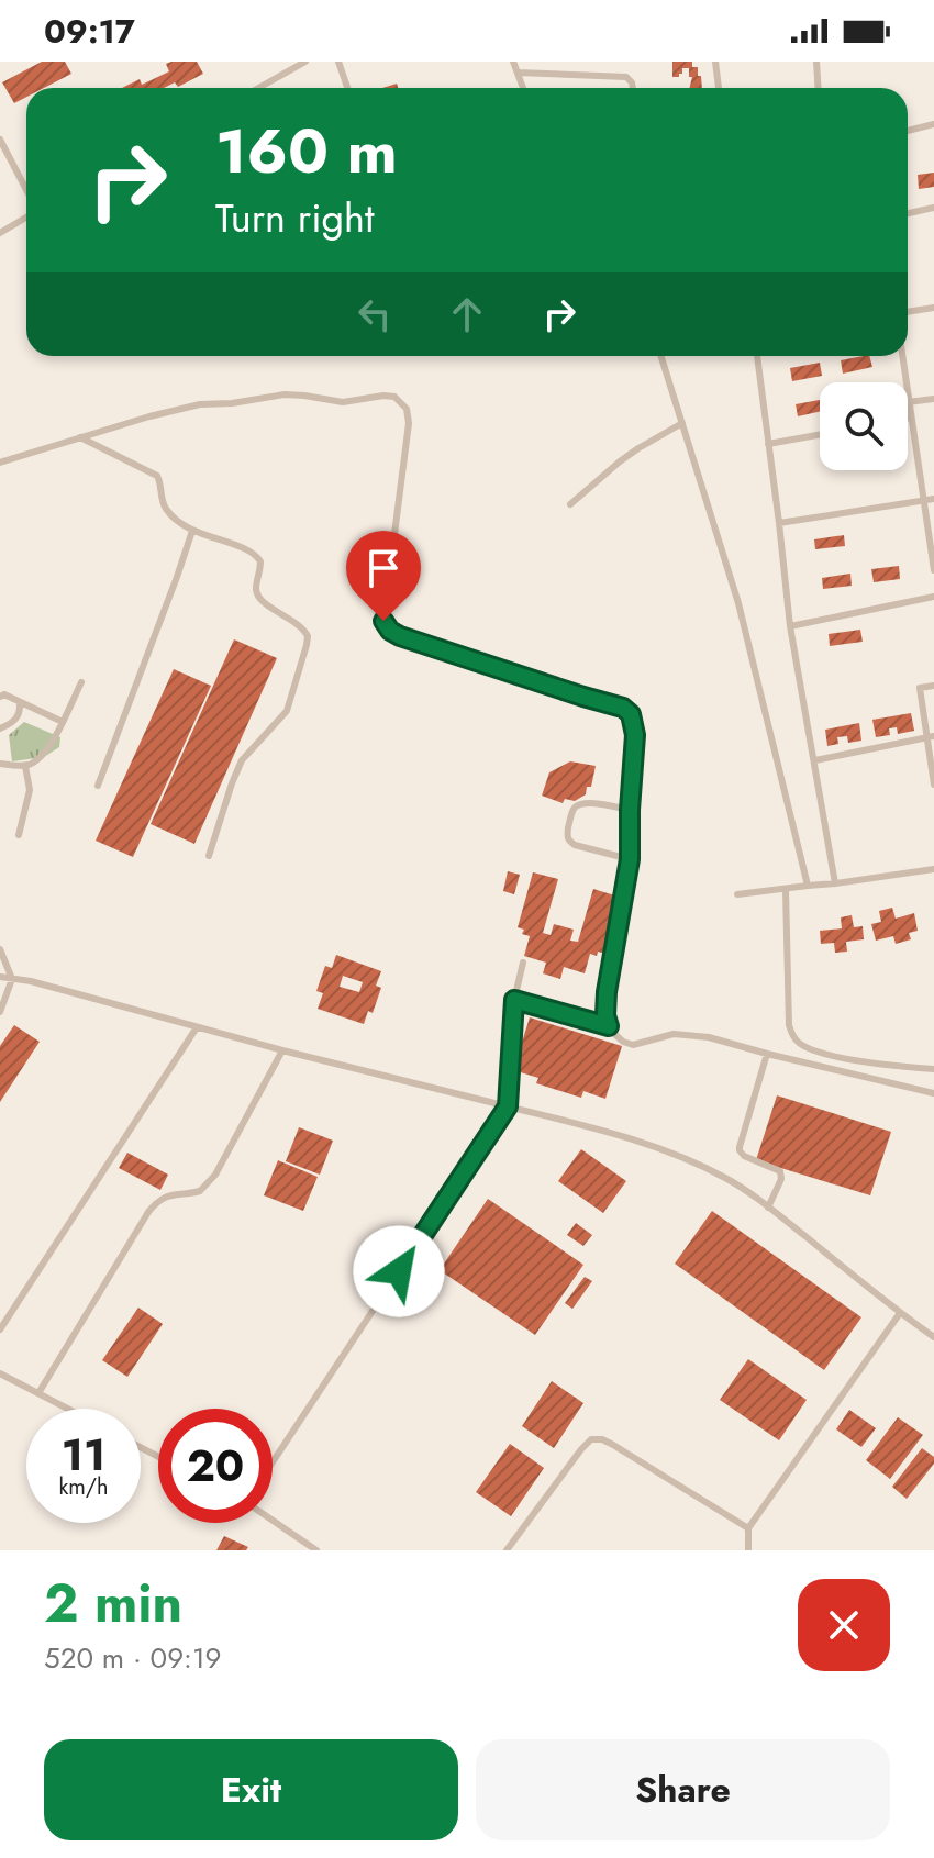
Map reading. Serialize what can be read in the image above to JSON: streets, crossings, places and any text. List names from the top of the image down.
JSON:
{
  "page": {
    "status": "09:17",
    "turn": ["160 m", "Turn right"],
    "speed": "11 km/h",
    "limit": "20",
    "heading": ["2 min", "520 m · 09:19"],
    "buttons": ["Exit", "Share"]
  }
}
